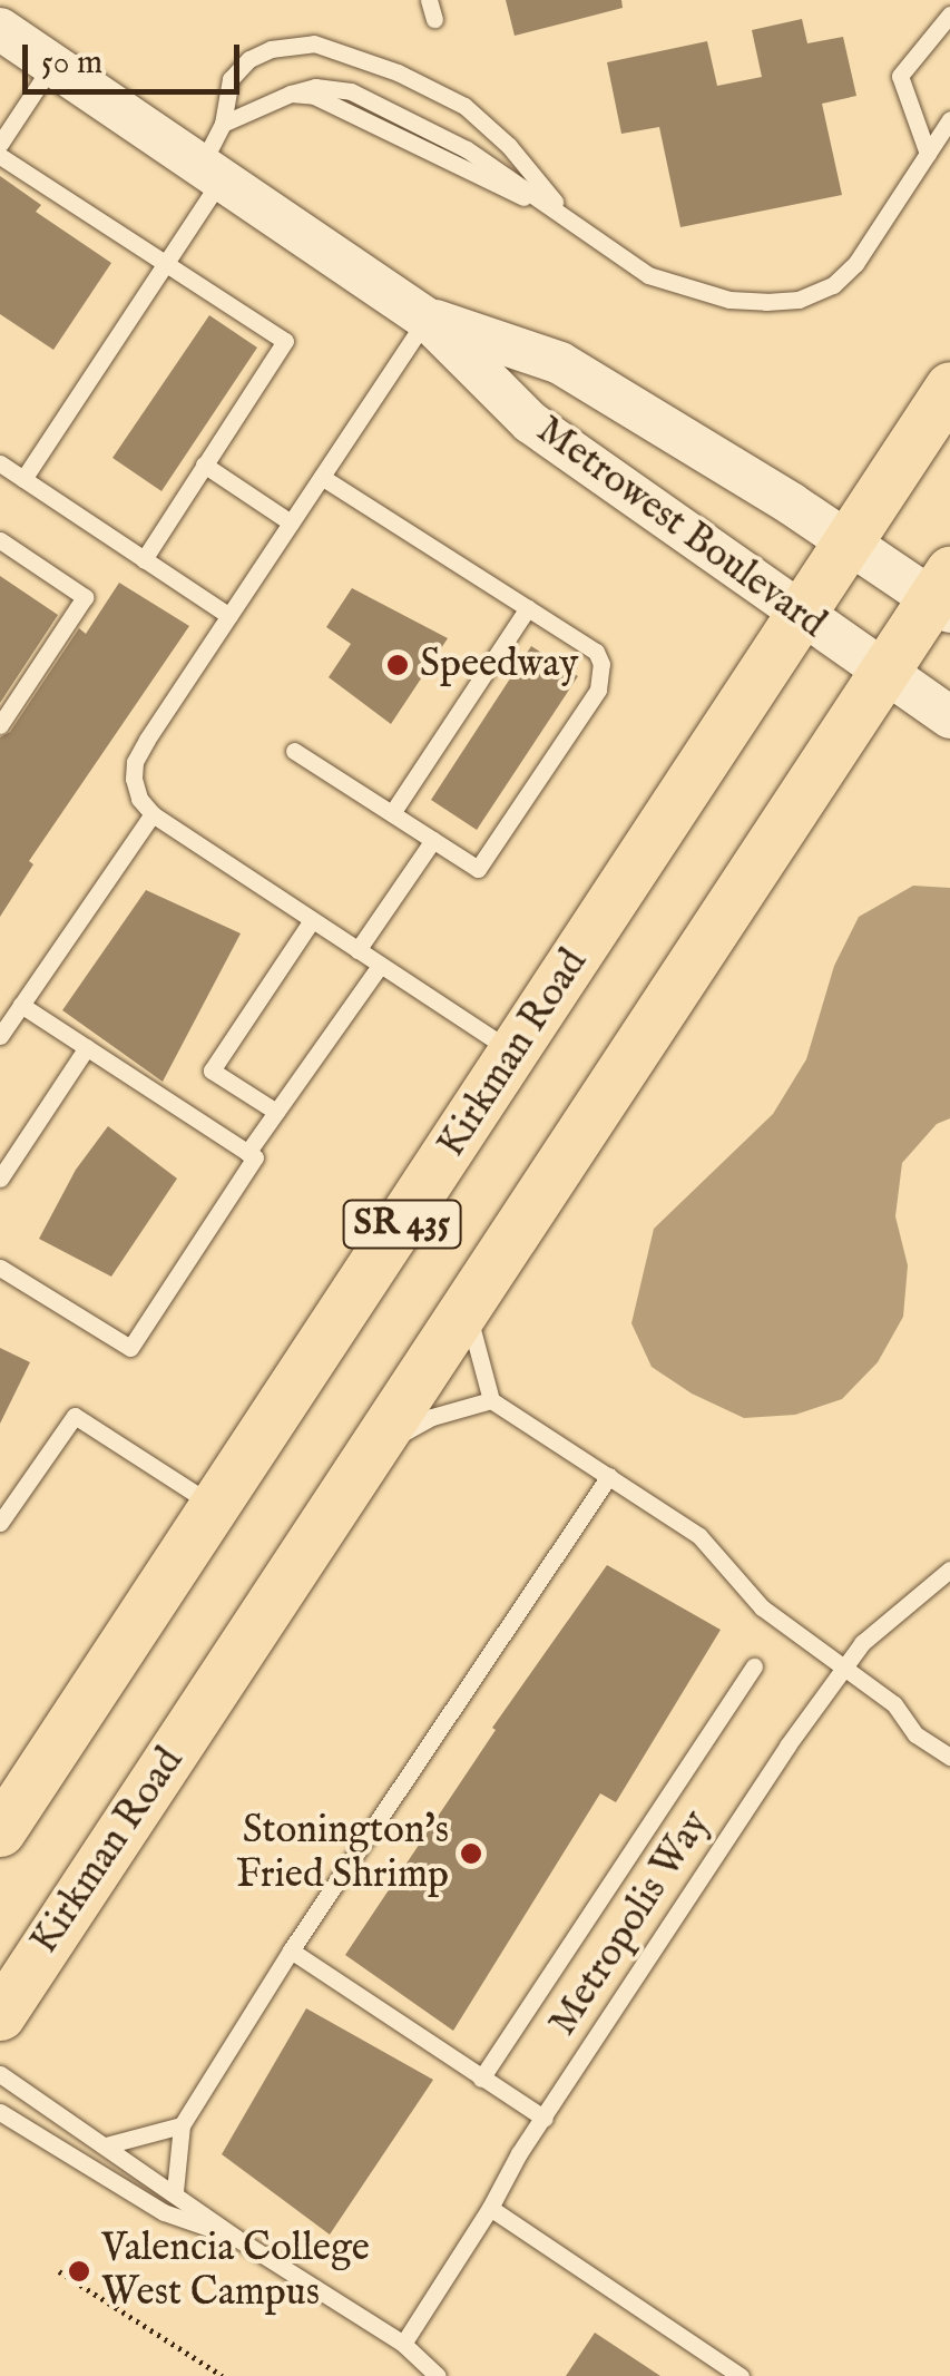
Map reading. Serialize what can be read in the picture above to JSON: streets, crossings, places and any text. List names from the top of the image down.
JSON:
{
  "streets": {
    "main road": ["Kirkman Road", "SR 435"],
    "street": ["Metrowest Boulevard"],
    "lane": ["Metropolis Way"]
  },
  "crossings": [
    ["Metrowest Boulevard", "Kirkman Road"]
  ],
  "places": ["Speedway", "Stonington's Fried Shrimp", "Valencia College West Campus"],
  "scale_bar": "50 m"
}
